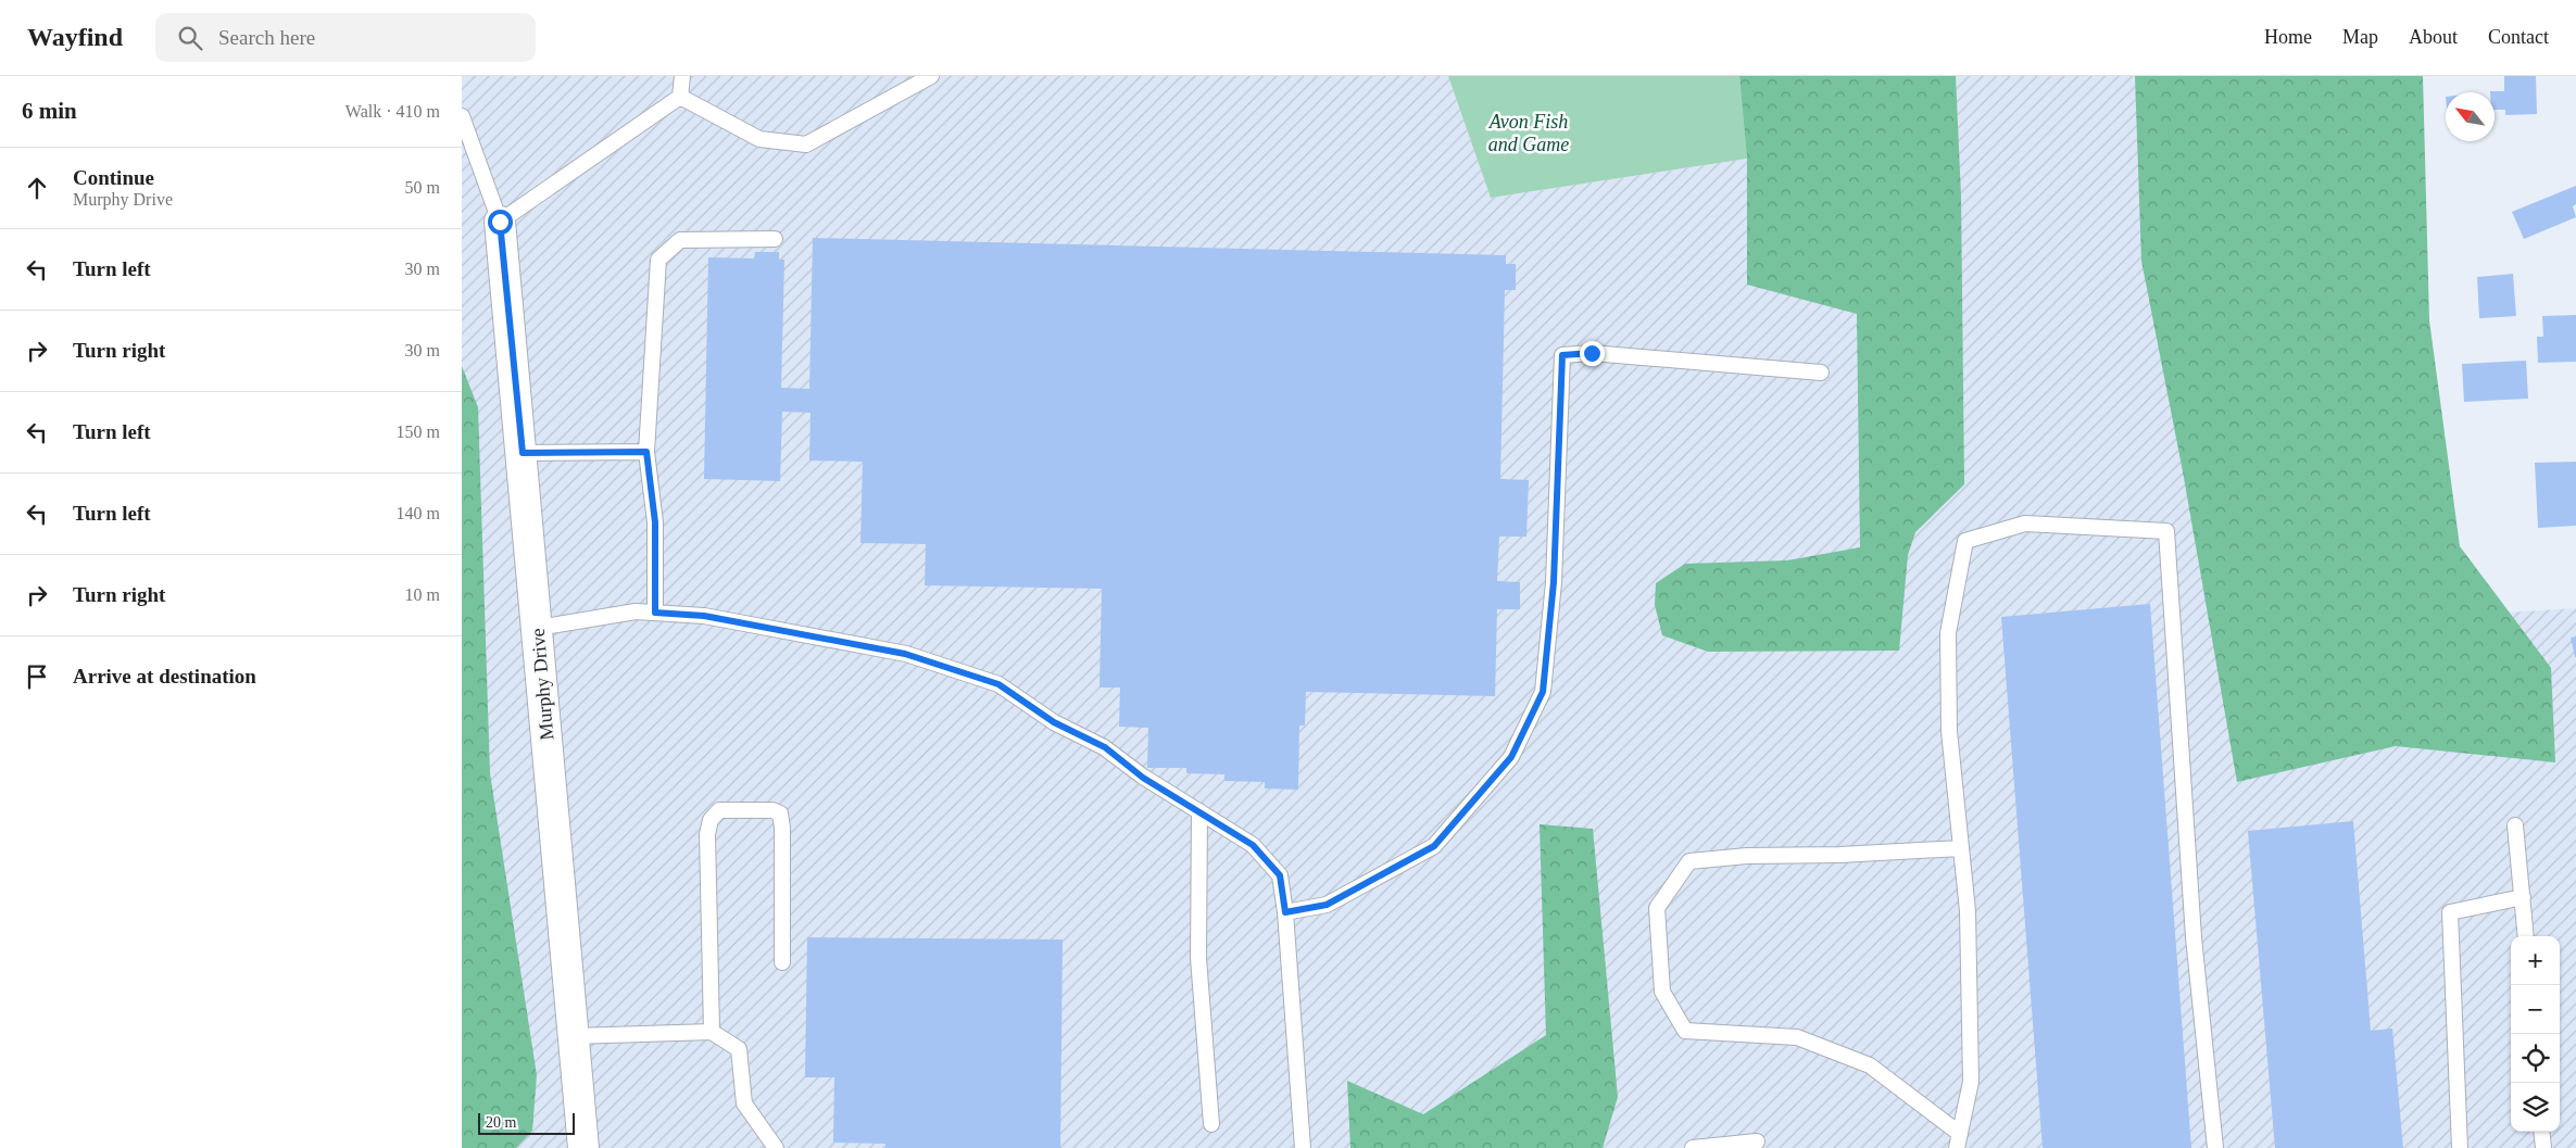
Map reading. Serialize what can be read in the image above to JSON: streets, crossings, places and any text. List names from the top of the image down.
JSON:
{
  "streets": {
    "street": ["Murphy Drive"]
  },
  "parks": ["Avon Fish and Game"],
  "scale_bar": "20 m",
  "north": "top left",
  "page": {
    "header": "Wayfind",
    "search": "Search here",
    "nav": [
      "Home",
      "Map",
      "About",
      "Contact"
    ],
    "heading": ["6 min", "Walk · 410 m"],
    "list": [
      ["Continue", "Murphy Drive", "50 m"],
      ["Turn left", "30 m"],
      ["Turn right", "30 m"],
      ["Turn left", "150 m"],
      ["Turn left", "140 m"],
      ["Turn right", "10 m"],
      "Arrive at destination"
    ],
    "map_buttons": ["+", "−"],
    "scale": "20 m"
  }
}
